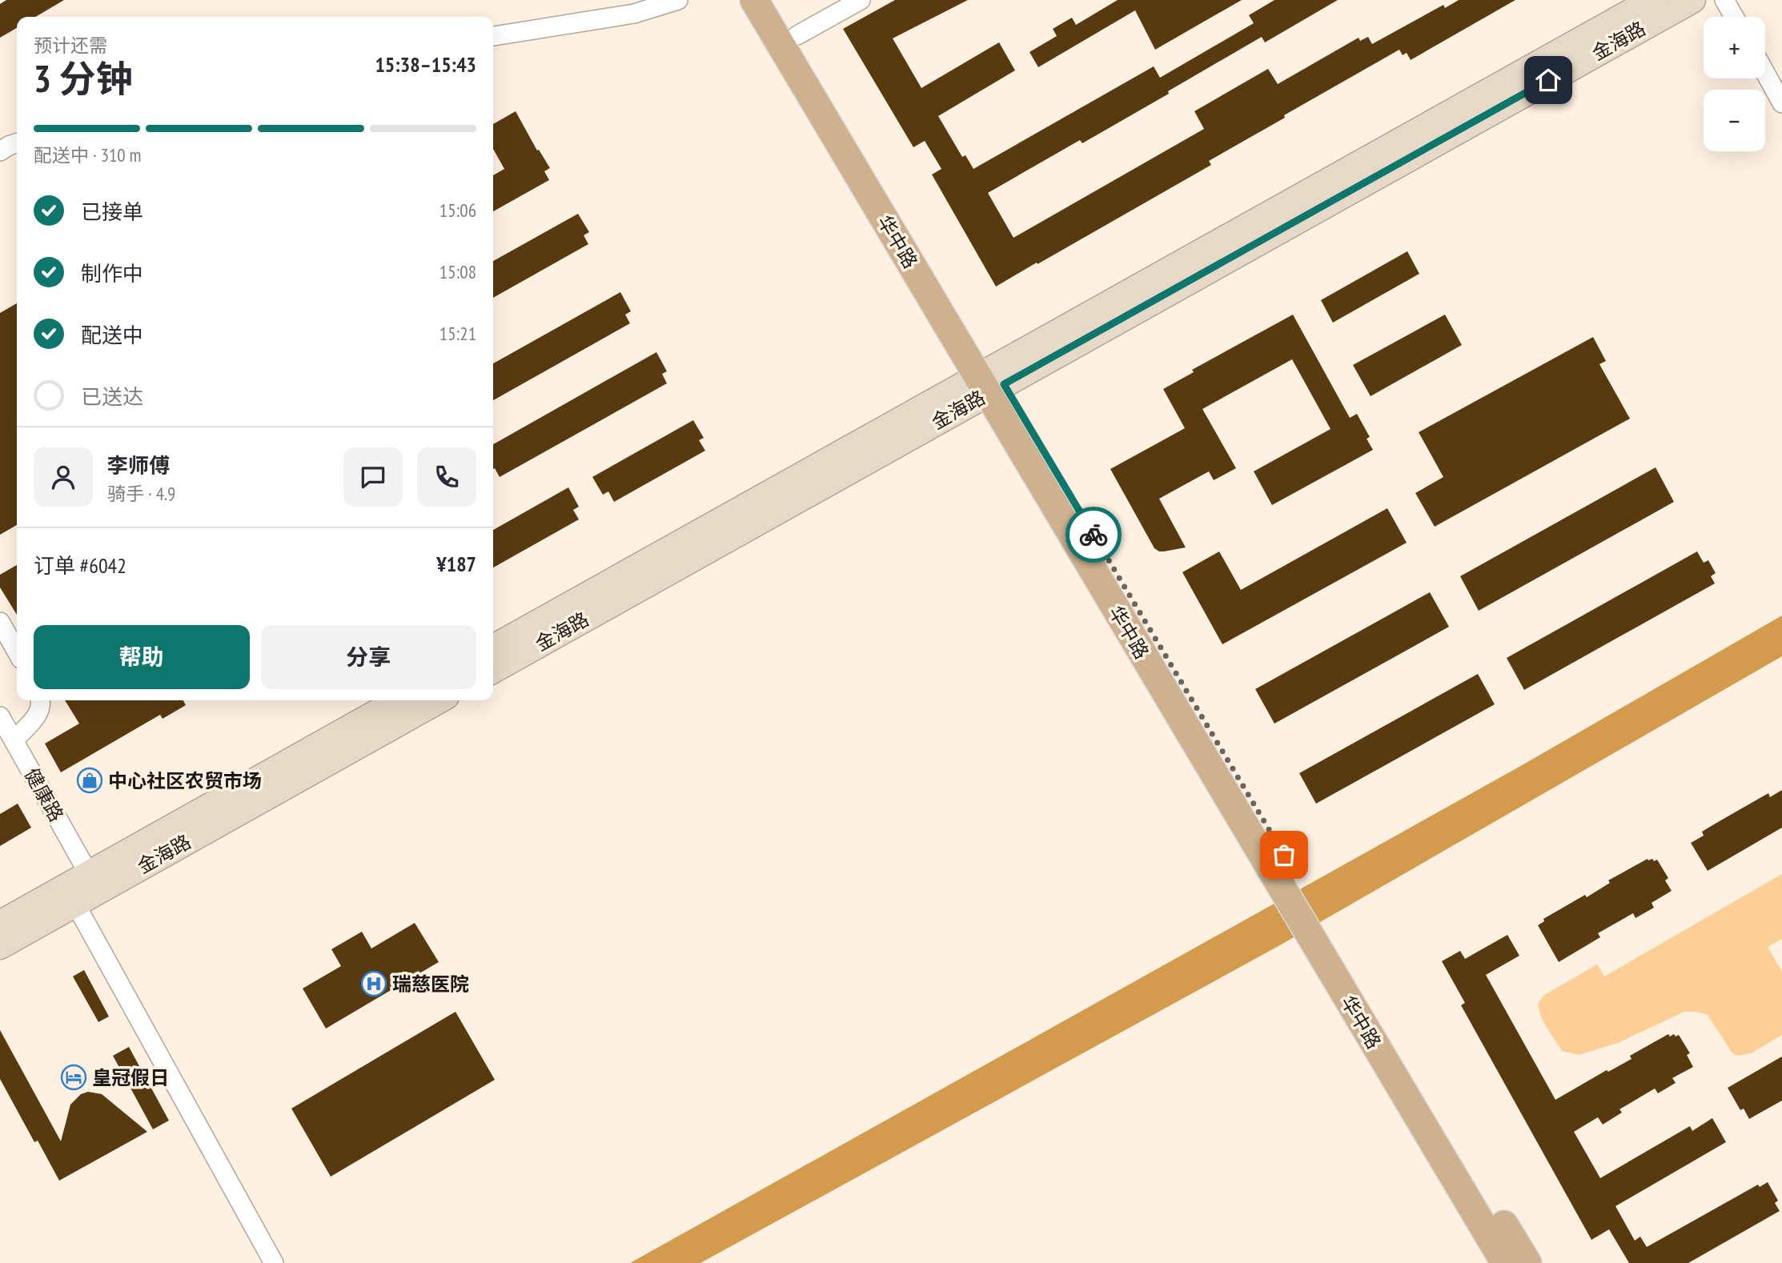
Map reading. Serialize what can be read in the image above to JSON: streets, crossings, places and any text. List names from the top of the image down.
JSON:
{
  "streets": {
    "main road": ["金海路", "华中路"],
    "street": ["健康路"]
  },
  "crossings": [
    ["金海路", "华中路"],
    ["金海路", "健康路"]
  ],
  "places": {
    "shop": ["中心社区农贸市场"],
    "hospital": ["瑞慈医院"],
    "hotel": ["皇冠假日"]
  },
  "page": {
    "map_buttons": ["+", "−"],
    "heading": ["3 分钟", "预计还需", "15:38–15:43"],
    "panel": [
      "李师傅",
      "骑手 · 4.9",
      "订单 #6042",
      "¥187"
    ],
    "bar": "配送中 · 310 m",
    "list": [
      ["已接单", "15:06"],
      ["制作中", "15:08"],
      ["配送中", "15:21"],
      "已送达"
    ],
    "buttons": ["帮助", "分享"]
  }
}
